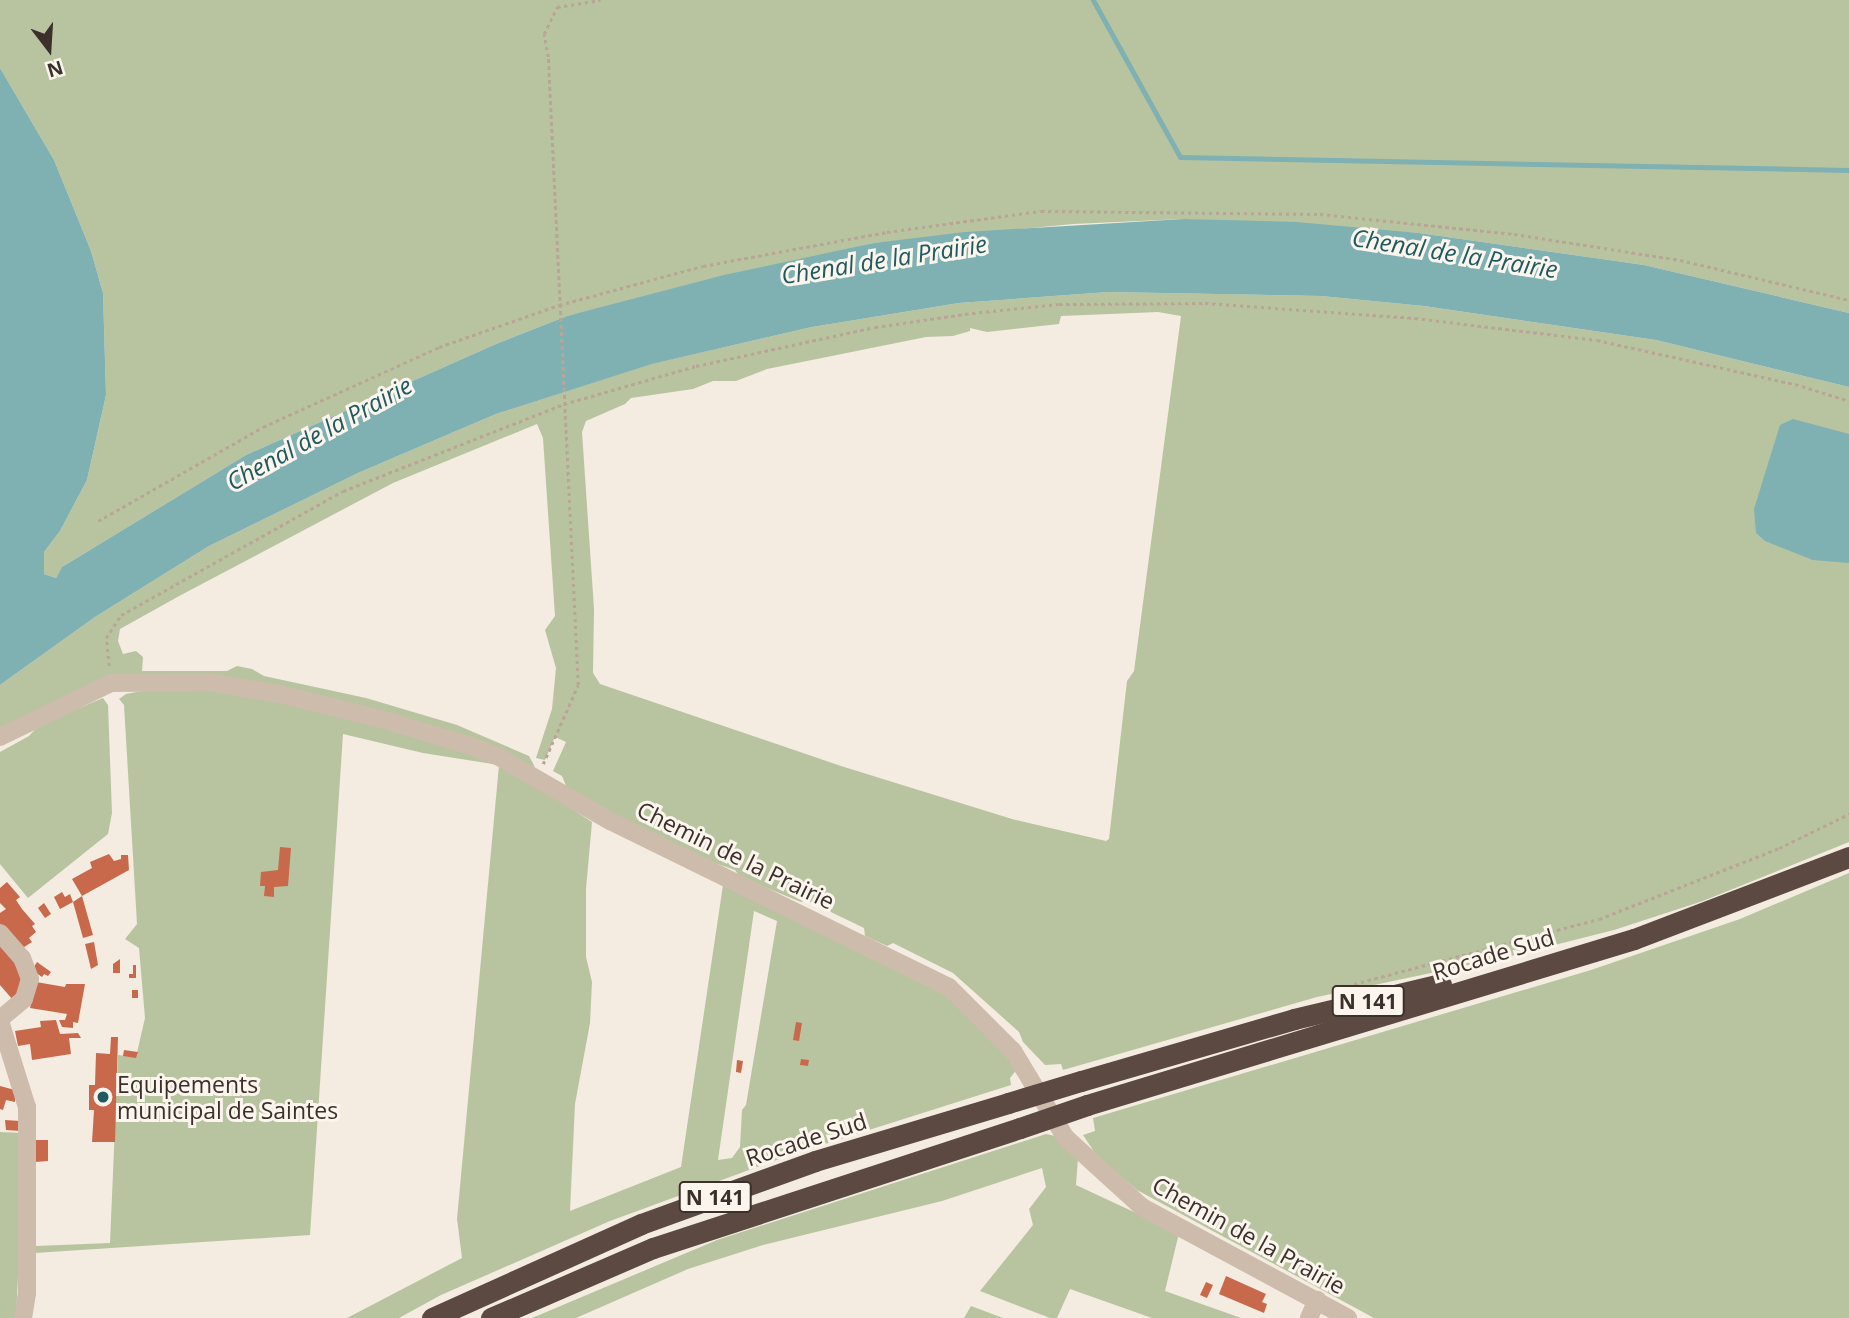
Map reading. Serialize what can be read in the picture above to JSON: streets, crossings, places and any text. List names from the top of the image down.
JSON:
{
  "streets": {
    "highway": ["Rocade Sud", "N 141"],
    "street": ["Chemin de la Prairie"]
  },
  "water": ["Chenal de la Prairie"],
  "places": ["Equipements municipal de Saintes"],
  "north": "bottom"
}
